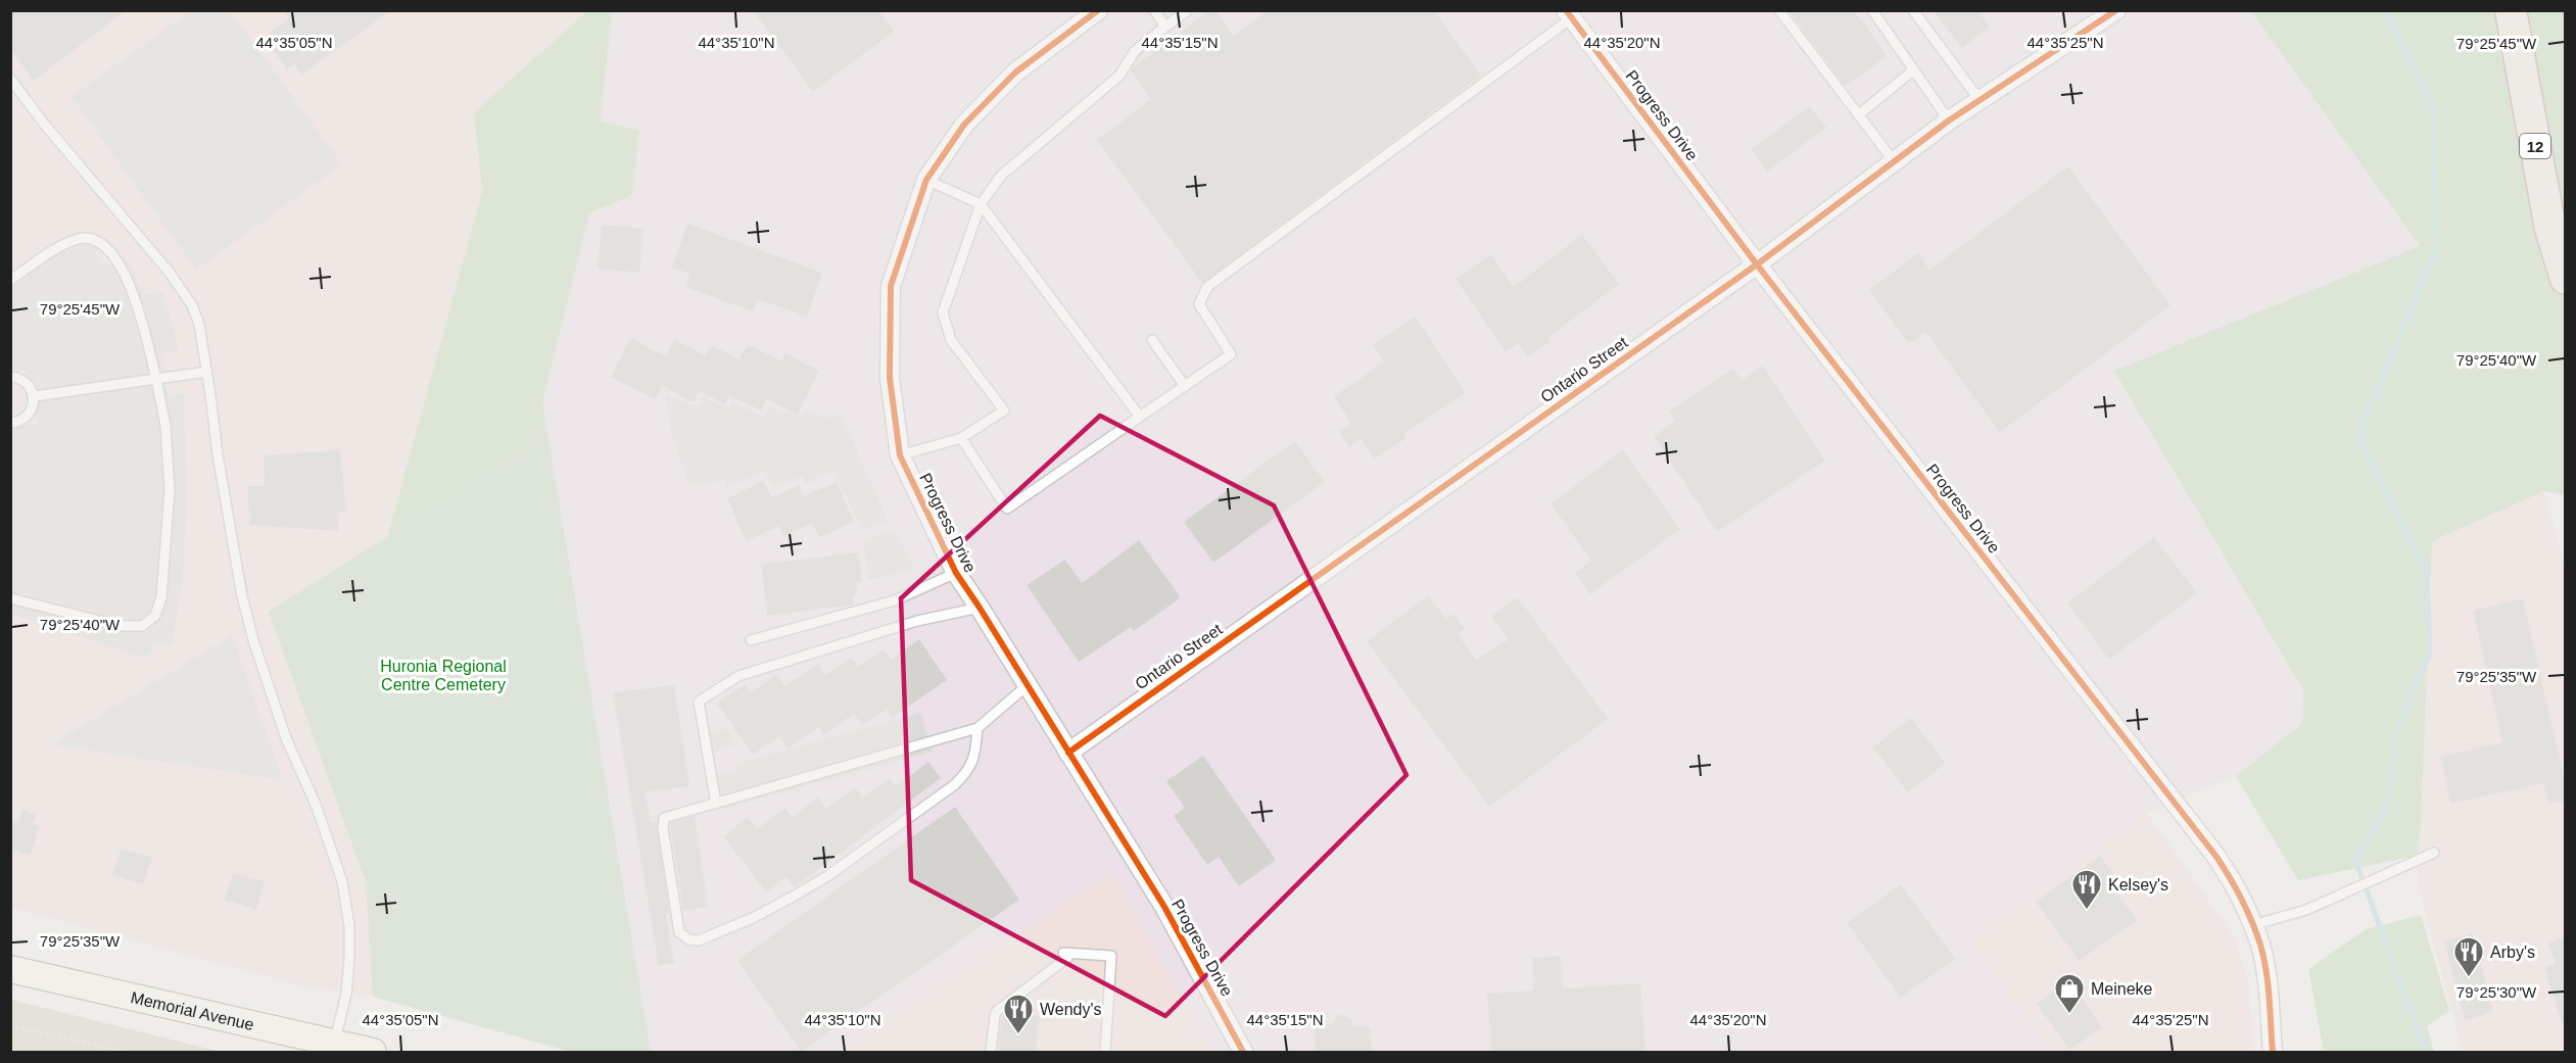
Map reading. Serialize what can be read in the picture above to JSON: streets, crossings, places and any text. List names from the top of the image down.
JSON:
{
  "streets": {
    "highway": ["12"],
    "main road": ["Memorial Avenue"],
    "street": ["Progress Drive", "Ontario Street"]
  },
  "crossings": [
    ["Progress Drive", "Ontario Street"]
  ],
  "parks": ["Huronia Regional Centre Cemetery"],
  "places": {
    "restaurant": ["Kelsey's", "Arby's", "Wendy's"],
    "shop": ["Meineke"]
  },
  "coordinates": [
    "44°35'05\"N",
    "44°35'10\"N",
    "44°35'15\"N",
    "44°35'20\"N",
    "44°35'25\"N",
    "79°25'45\"W",
    "79°25'40\"W",
    "79°25'35\"W",
    "79°25'30\"W"
  ]
}
